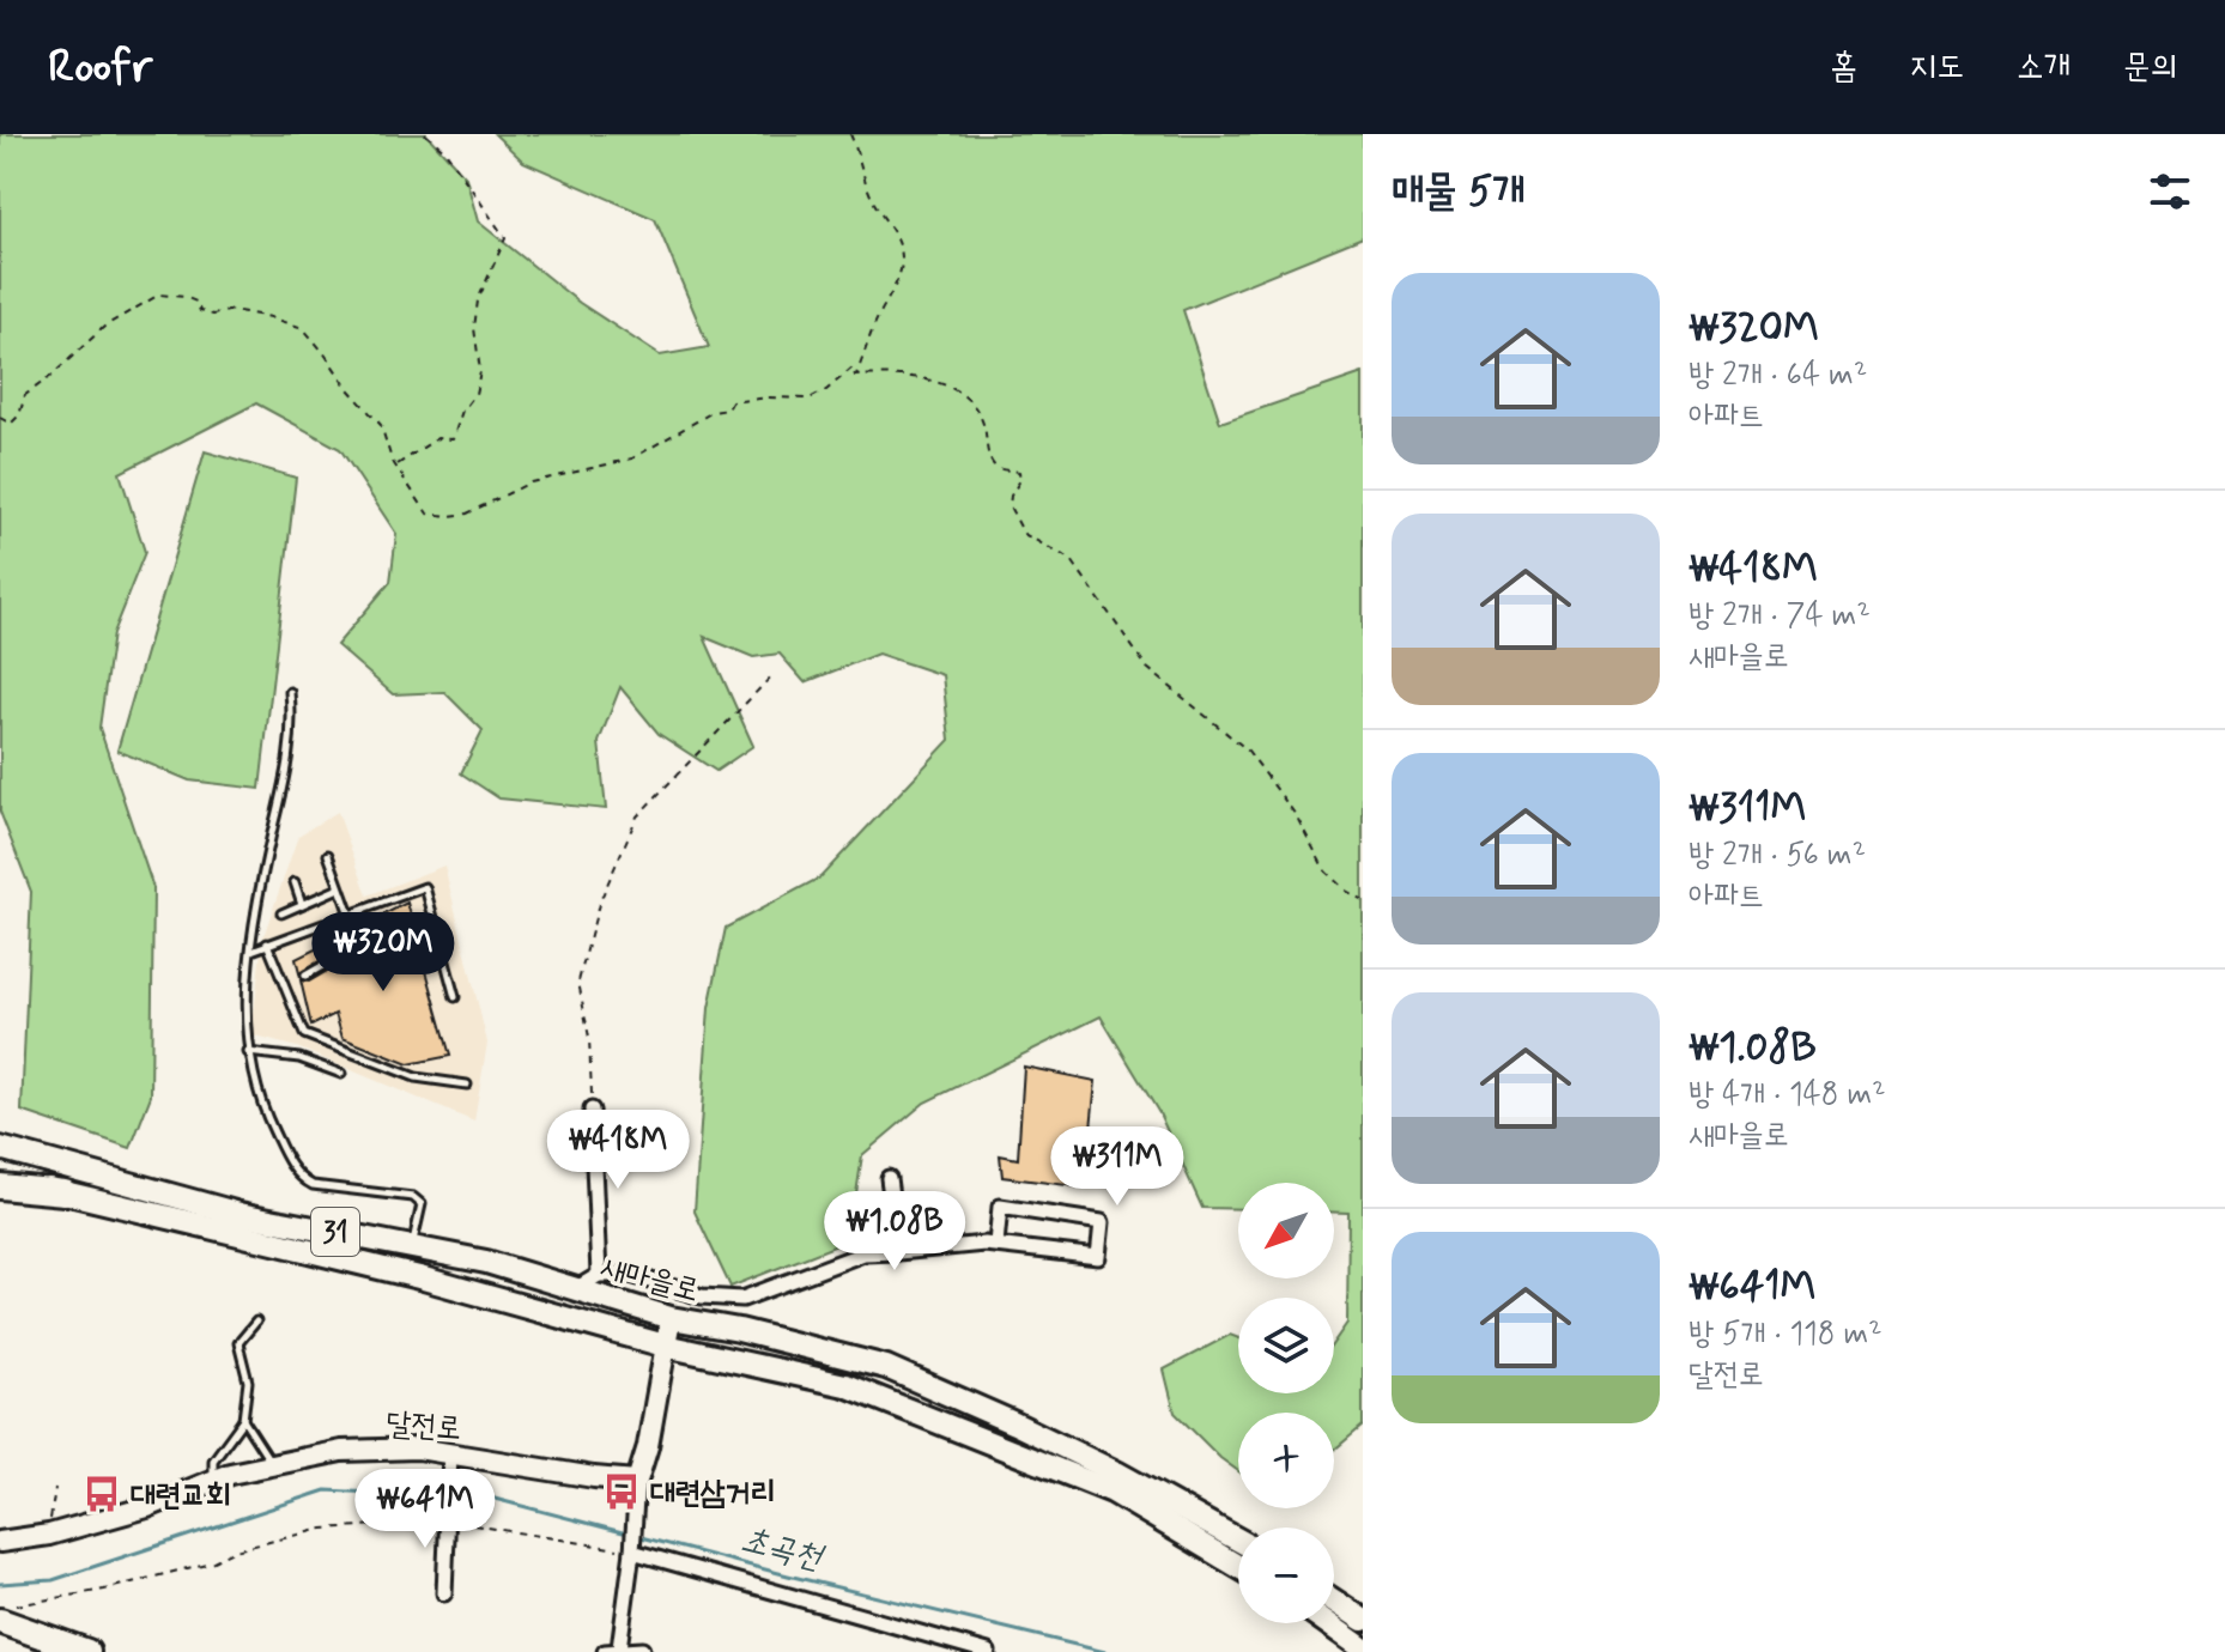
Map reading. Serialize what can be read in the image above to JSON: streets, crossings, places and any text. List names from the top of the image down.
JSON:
{
  "streets": {
    "main road": ["31", "새마을로"],
    "street": ["달전로"]
  },
  "water": ["초곡천"],
  "places": {
    "bus stop": ["대련삼거리", "대련교회"]
  },
  "north": "bottom left",
  "page": {
    "header": "Roofr",
    "nav": [
      "홈",
      "지도",
      "소개",
      "문의"
    ],
    "heading": "매물 5개",
    "list": [
      {
        "name": "₩320M",
        "note": "방 2개 · 64 m² · 아파트"
      },
      {
        "name": "₩418M",
        "note": "방 2개 · 74 m² · 새마을로"
      },
      {
        "name": "₩311M",
        "note": "방 2개 · 56 m² · 아파트"
      },
      {
        "name": "₩1.08B",
        "note": "방 4개 · 148 m² · 새마을로"
      },
      {
        "name": "₩641M",
        "note": "방 5개 · 118 m² · 달전로"
      }
    ],
    "price": [
      "₩320M",
      "₩418M",
      "₩311M",
      "₩1.08B",
      "₩641M"
    ],
    "map_buttons": ["+", "−"]
  }
}
